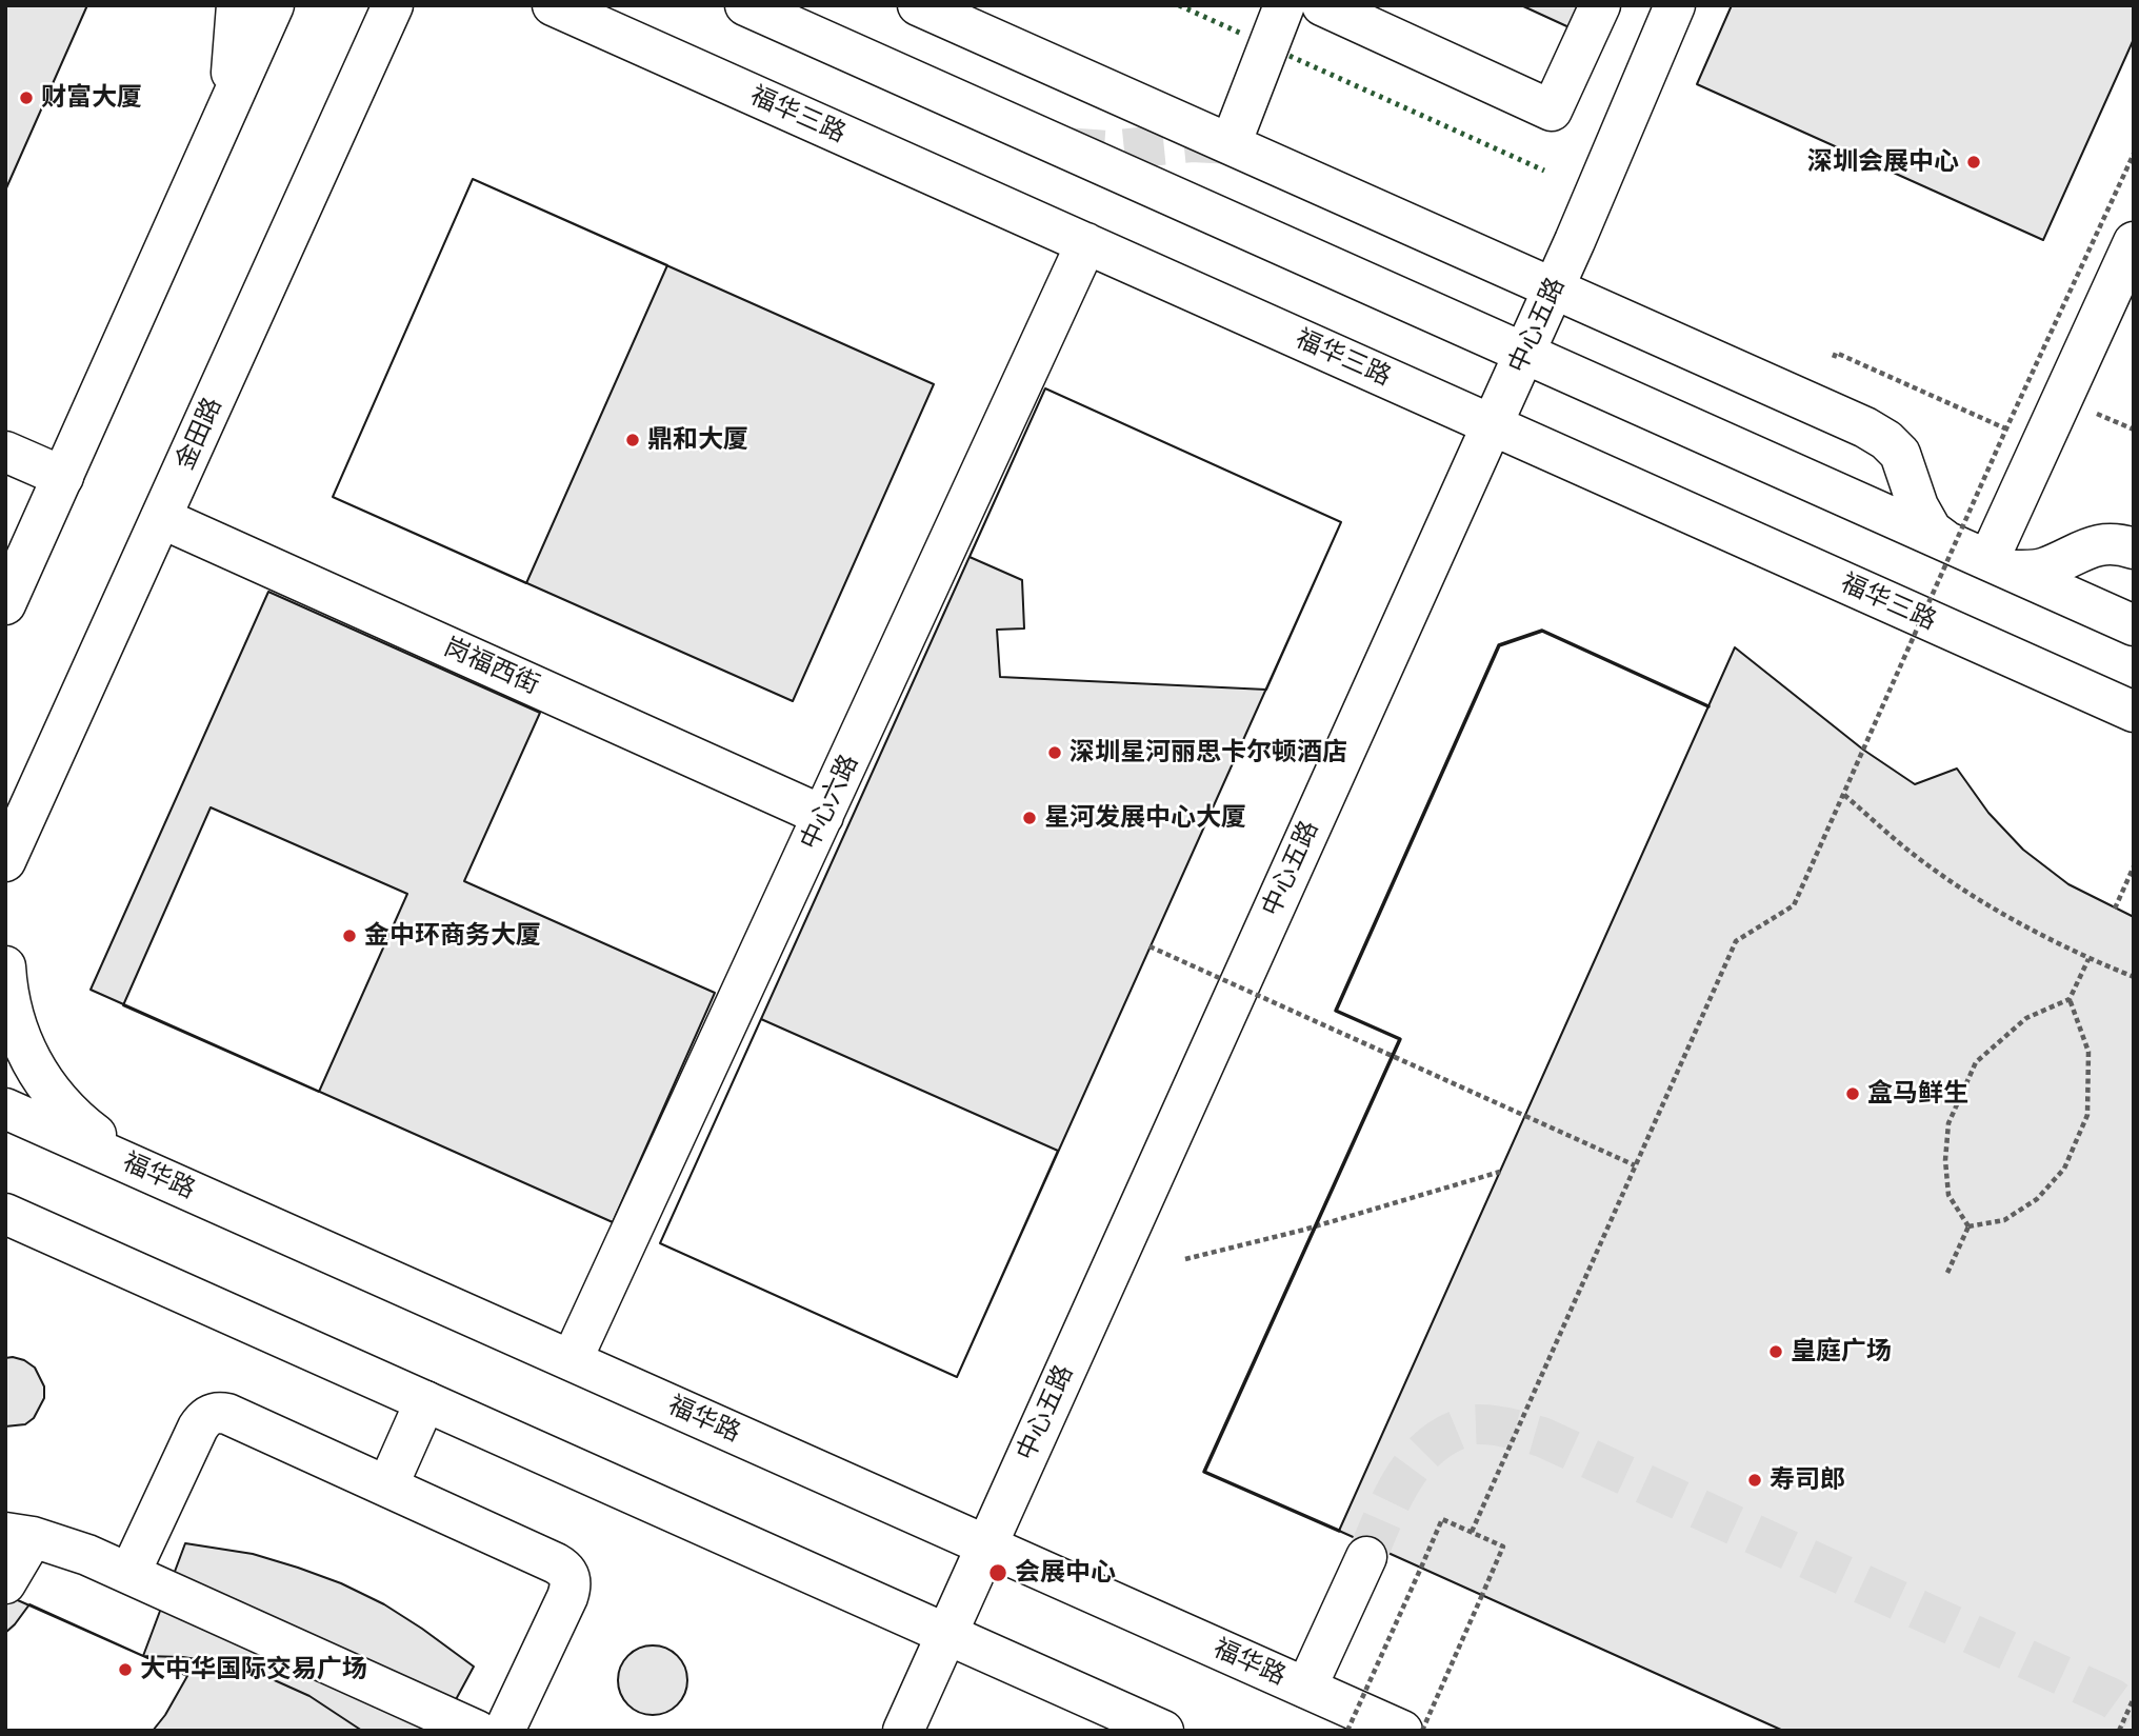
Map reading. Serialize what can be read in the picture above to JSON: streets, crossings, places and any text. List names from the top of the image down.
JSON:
{
  "streets": {
    "street": [
      "福华三路",
      "中心五路",
      "金田路",
      "岗福西街",
      "中心六路",
      "福华路"
    ]
  },
  "crossings": [
    ["福华三路", "中心五路"],
    ["福华三路", "中心六路"],
    ["中心五路", "福华路"],
    ["金田路", "岗福西街"],
    ["岗福西街", "中心六路"],
    ["中心六路", "福华路"]
  ],
  "places": [
    "财富大厦",
    "深圳会展中心",
    "鼎和大厦",
    "深圳星河丽思卡尔顿酒店",
    "星河发展中心大厦",
    "金中环商务大厦",
    "盒马鲜生",
    "皇庭广场",
    "寿司郎",
    "会展中心",
    "大中华国际交易广场"
  ]
}
